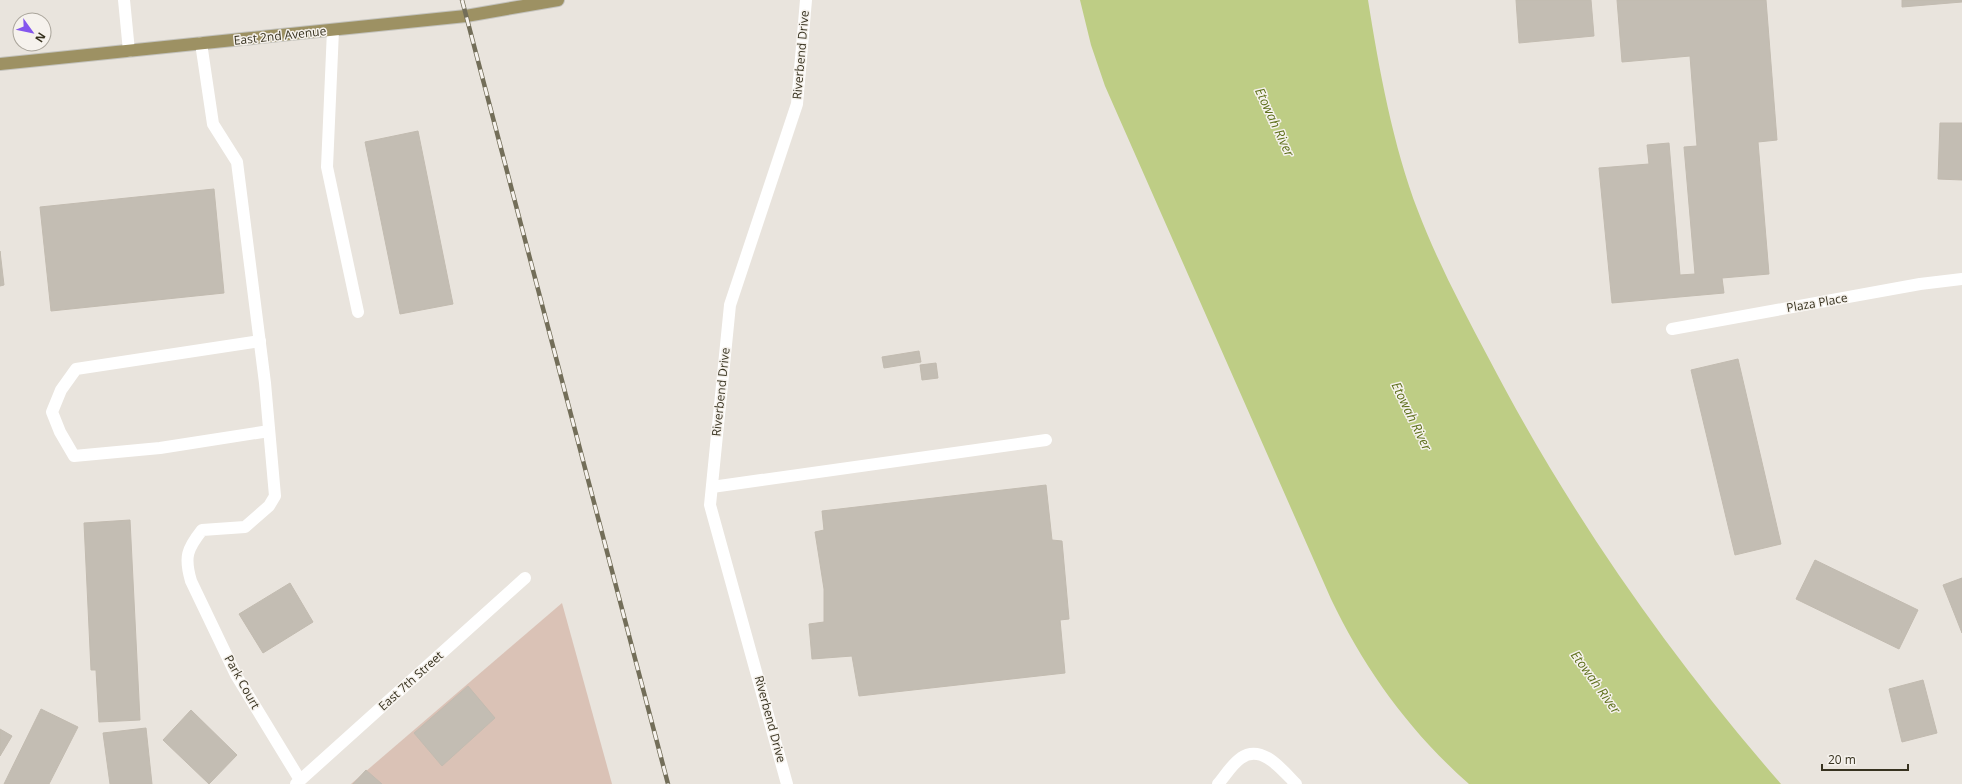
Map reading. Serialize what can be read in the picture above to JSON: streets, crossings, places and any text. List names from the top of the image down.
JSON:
{
  "streets": {
    "main road": ["East 2nd Avenue"],
    "street": [
      "Riverbend Drive",
      "Plaza Place",
      "East 7th Street",
      "Park Court"
    ]
  },
  "crossings": [
    ["East 2nd Avenue", "Park Court"],
    ["East 7th Street", "Park Court"]
  ],
  "water": ["Etowah River"],
  "scale_bar": "20 m",
  "north": "bottom right"
}
